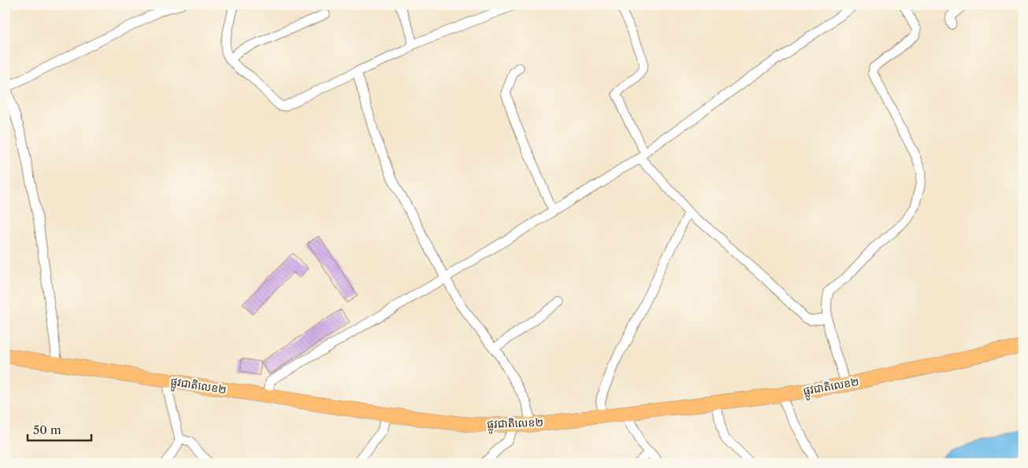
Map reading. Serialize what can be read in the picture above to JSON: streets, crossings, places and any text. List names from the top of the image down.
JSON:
{
  "streets": {
    "highway": ["ផ្លូវជាតិលេខ២"]
  },
  "scale_bar": "50 m"
}
